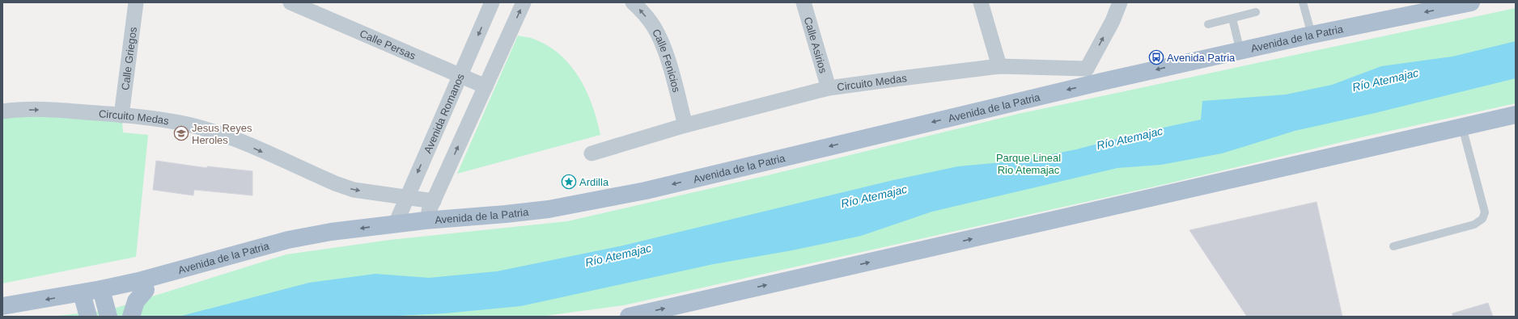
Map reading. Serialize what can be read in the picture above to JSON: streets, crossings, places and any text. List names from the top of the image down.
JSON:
{
  "streets": {
    "main road": ["Avenida de la Patria"],
    "street": [
      "Calle Persas",
      "Calle Asirios",
      "Calle Griegos",
      "Calle Fenicios",
      "Circuito Medas",
      "Avenida Romanos"
    ]
  },
  "crossings": [
    ["Avenida de la Patria", "Avenida Romanos"],
    ["Calle Persas", "Avenida Romanos"],
    ["Calle Asirios", "Circuito Medas"],
    ["Calle Griegos", "Circuito Medas"],
    ["Calle Fenicios", "Circuito Medas"],
    ["Circuito Medas", "Avenida Romanos"]
  ],
  "one_way": ["Calle Fenicios", "Circuito Medas"],
  "water": ["Río Atemajac"],
  "parks": ["Parque Lineal Rio Atemajac"],
  "places": {
    "bus stop": ["Avenida Patria"],
    "school or university": ["Jesus Reyes Heroles"],
    "place": ["Ardilla"]
  }
}
